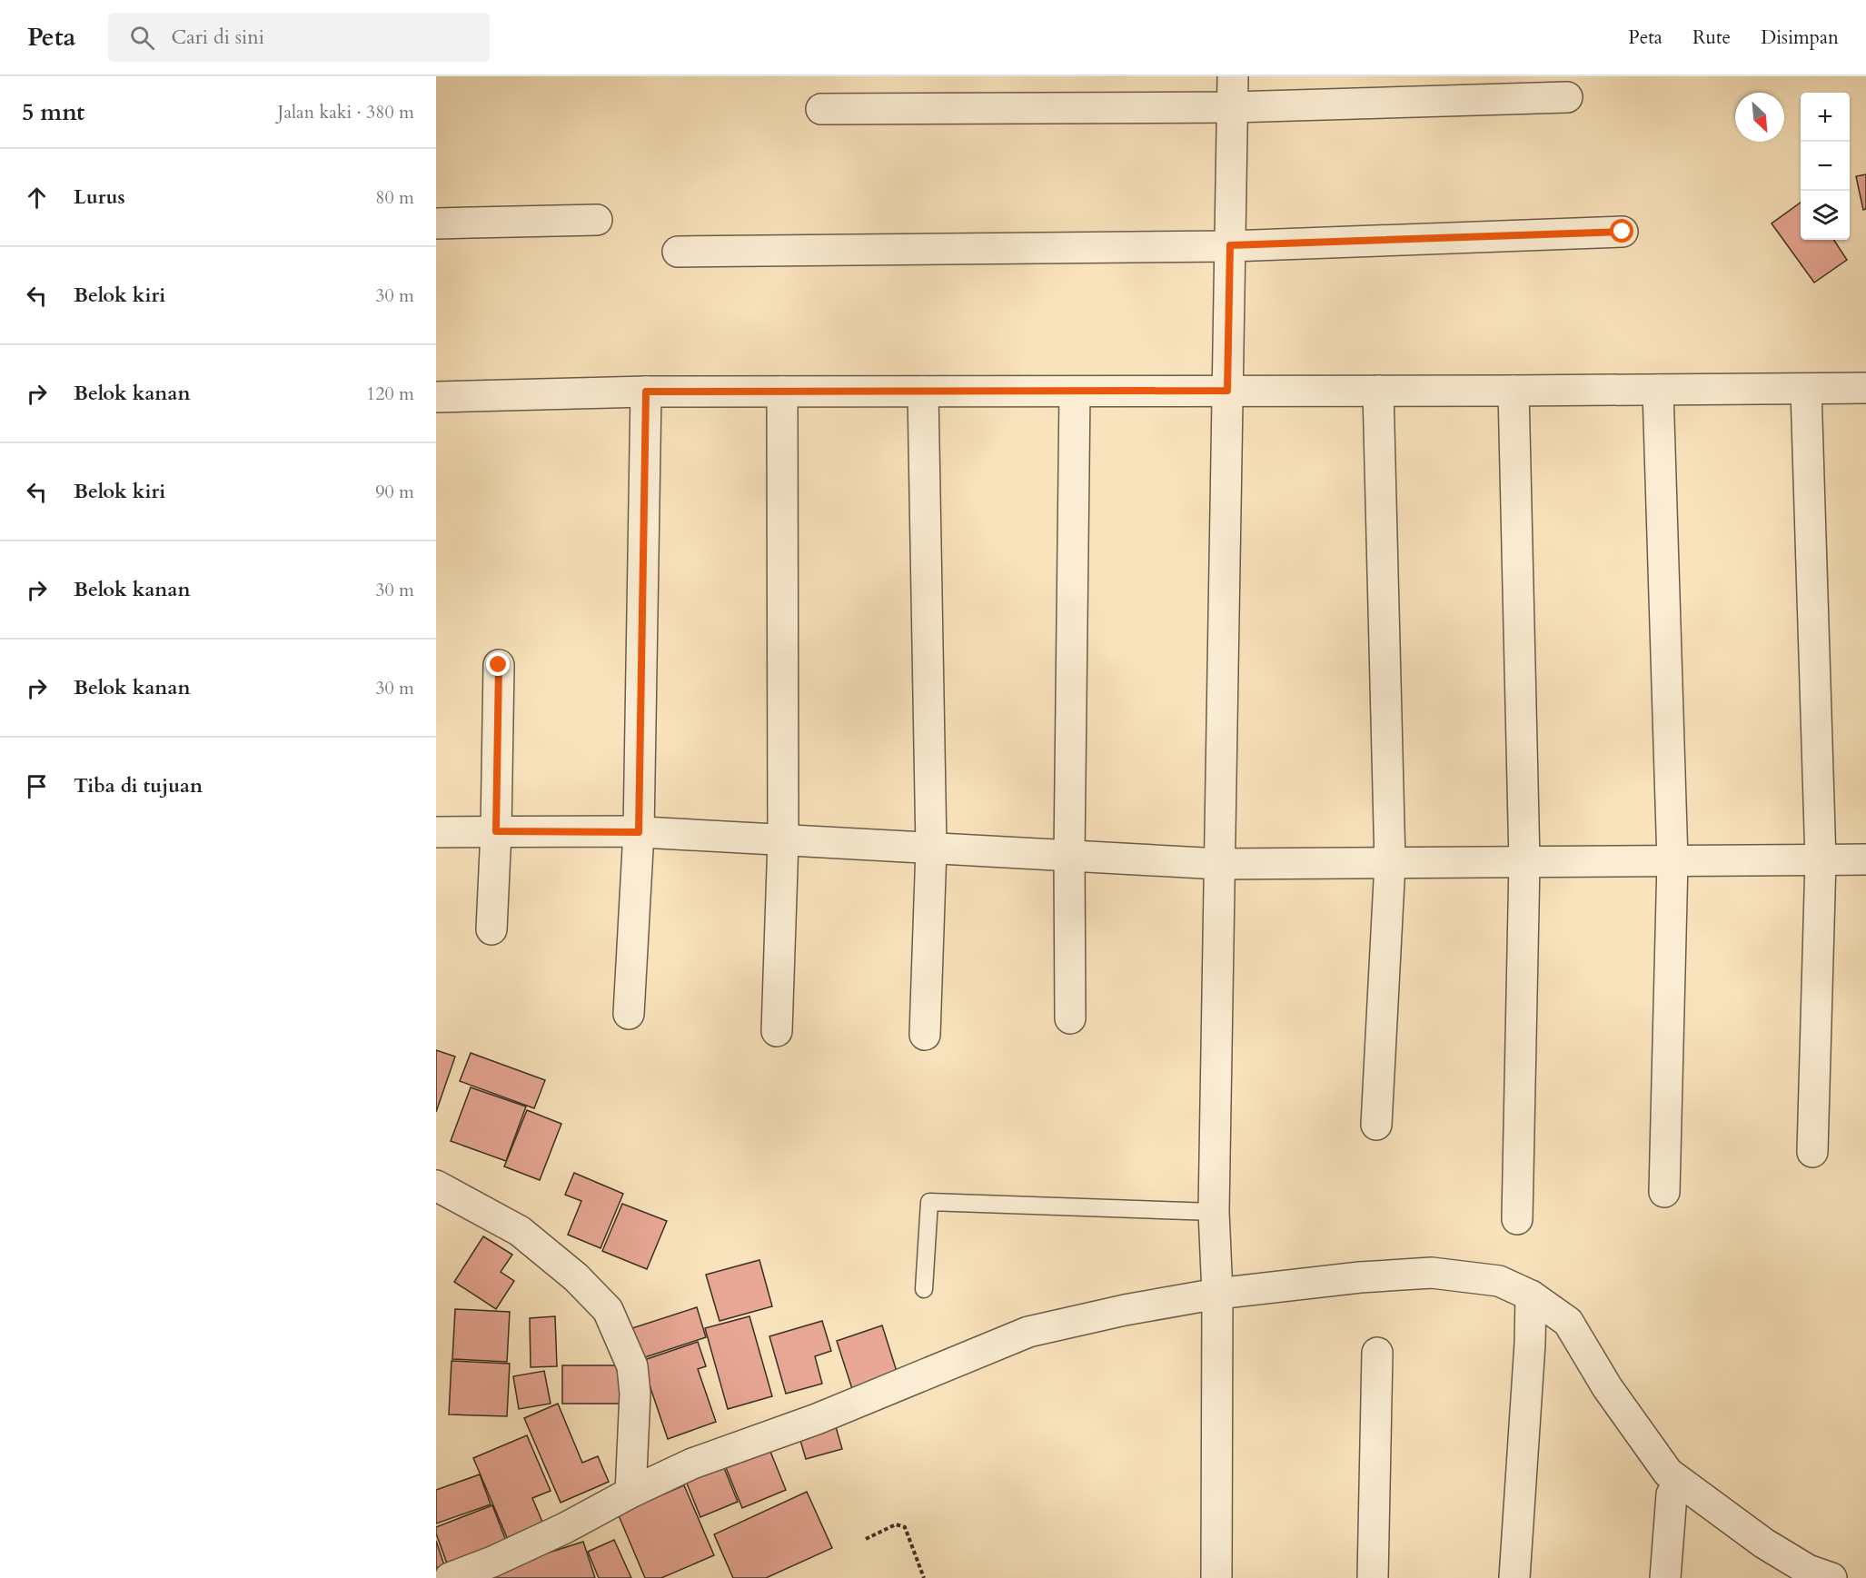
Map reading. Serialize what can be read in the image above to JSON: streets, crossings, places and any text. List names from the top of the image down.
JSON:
{
  "north": "bottom right",
  "page": {
    "header": "Peta",
    "search": "Cari di sini",
    "nav": ["Peta", "Rute", "Disimpan"],
    "heading": ["5 mnt", "Jalan kaki · 380 m"],
    "map_buttons": ["+", "−"],
    "list": [
      ["Lurus", "80 m"],
      ["Belok kiri", "30 m"],
      ["Belok kanan", "120 m"],
      ["Belok kiri", "90 m"],
      ["Belok kanan", "30 m"],
      ["Belok kanan", "30 m"],
      "Tiba di tujuan"
    ]
  }
}
